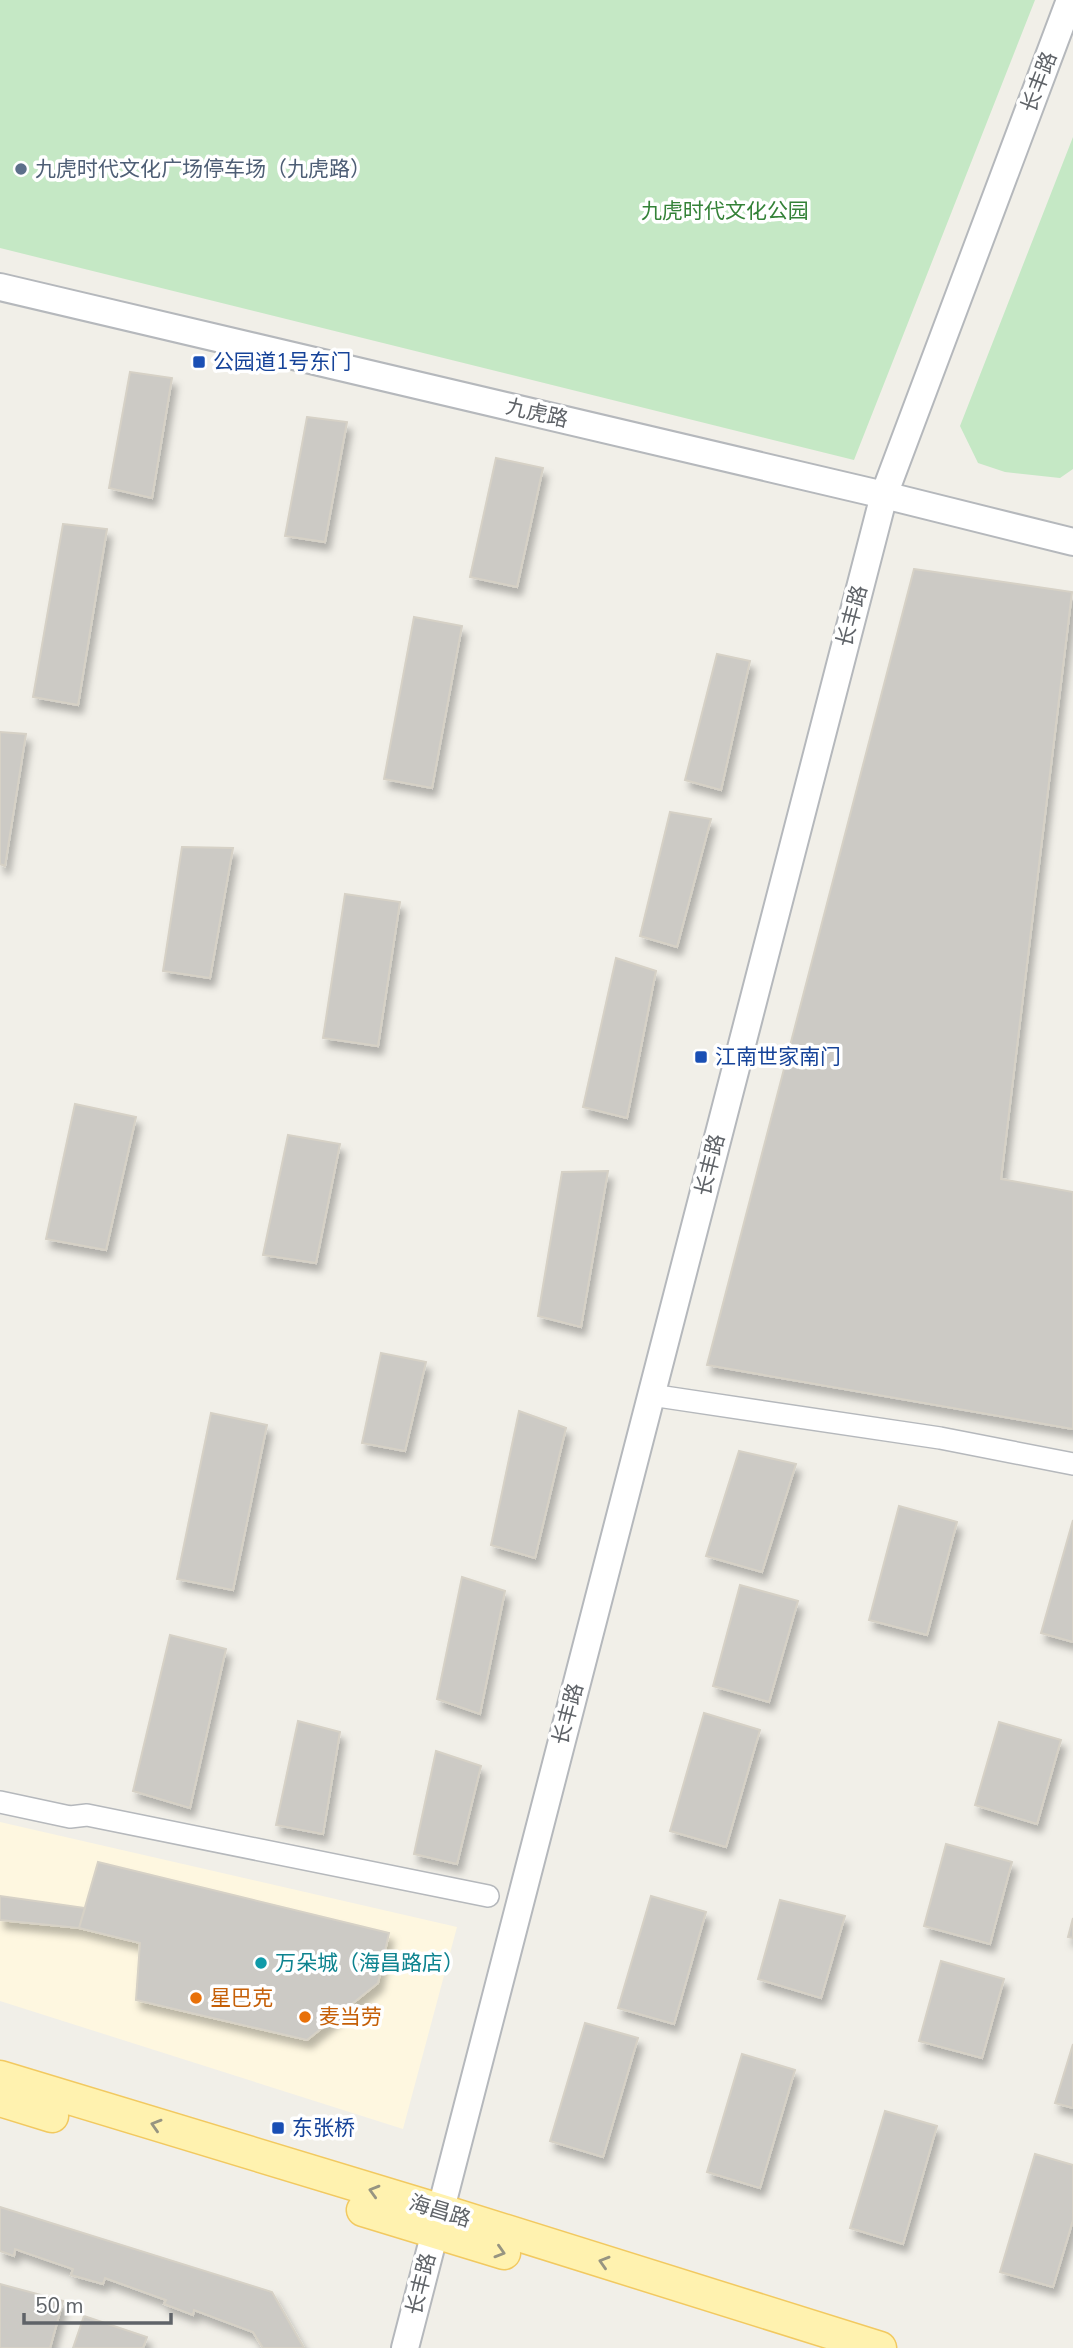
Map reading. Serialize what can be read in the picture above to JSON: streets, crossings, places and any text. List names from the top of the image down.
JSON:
{
  "streets": {
    "main road": ["海昌路"],
    "street": ["长丰路", "九虎路"]
  },
  "crossings": [
    ["长丰路", "九虎路"],
    ["长丰路", "海昌路"]
  ],
  "parks": ["九虎时代文化公园"],
  "places": {
    "other": [
      "九虎时代文化广场停车场（九虎路）",
      "万朵城（海昌路店）",
      "星巴克",
      "麦当劳"
    ],
    "transit": ["公园道1号东门", "江南世家南门", "东张桥"]
  },
  "scale_bar": "50 m"
}
